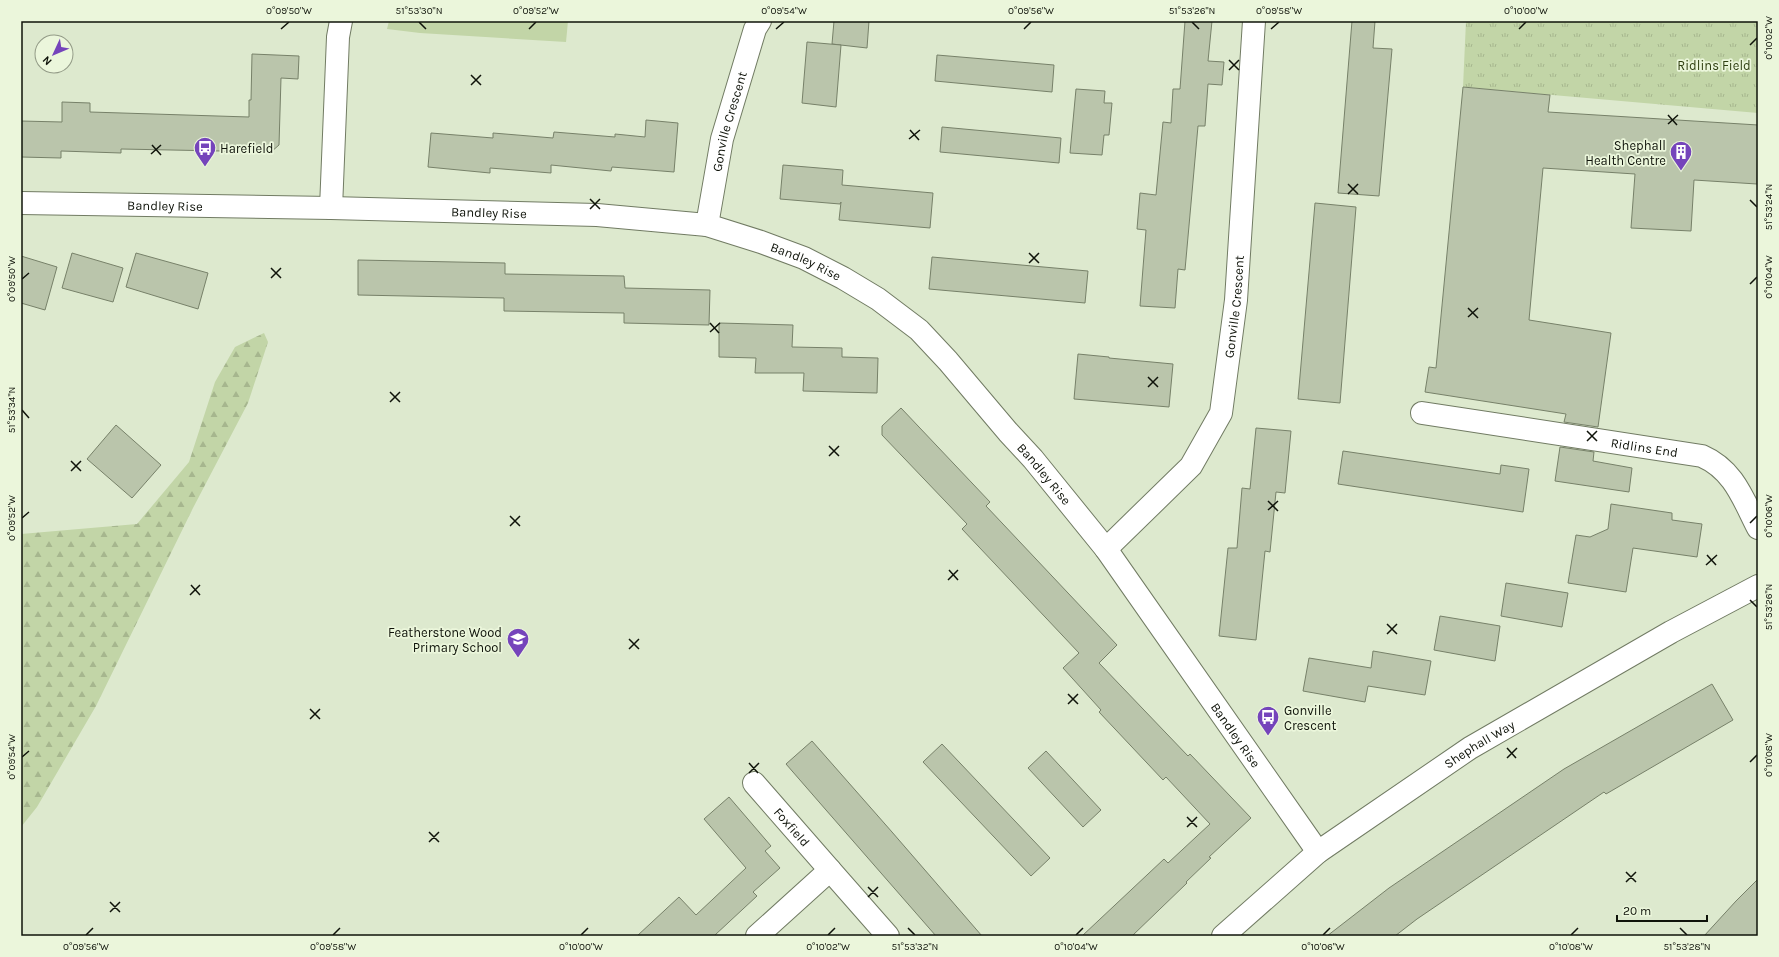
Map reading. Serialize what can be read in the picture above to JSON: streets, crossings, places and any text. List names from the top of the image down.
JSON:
{
  "streets": {
    "street": [
      "Gonville Crescent",
      "Bandley Rise",
      "Ridlins End",
      "Shephall Way",
      "Foxfield"
    ]
  },
  "crossings": [
    ["Gonville Crescent", "Bandley Rise"],
    ["Bandley Rise", "Shephall Way"]
  ],
  "parks": ["Ridlins Field"],
  "places": {
    "bus stop": ["Harefield", "Gonville Crescent"],
    "building": ["Shephall Health Centre"],
    "school or university": ["Featherstone Wood Primary School"]
  },
  "scale_bar": "20 m",
  "north": "bottom left",
  "coordinates": [
    "0°09'50\"W",
    "51°53'30\"N",
    "0°09'52\"W",
    "0°09'54\"W",
    "0°09'56\"W",
    "51°53'26\"N",
    "0°09'58\"W",
    "0°10'00\"W",
    "0°10'02\"W",
    "51°53'24\"N",
    "0°10'04\"W",
    "51°53'34\"N",
    "0°10'06\"W",
    "0°10'08\"W",
    "51°53'32\"N",
    "51°53'28\"N"
  ]
}
